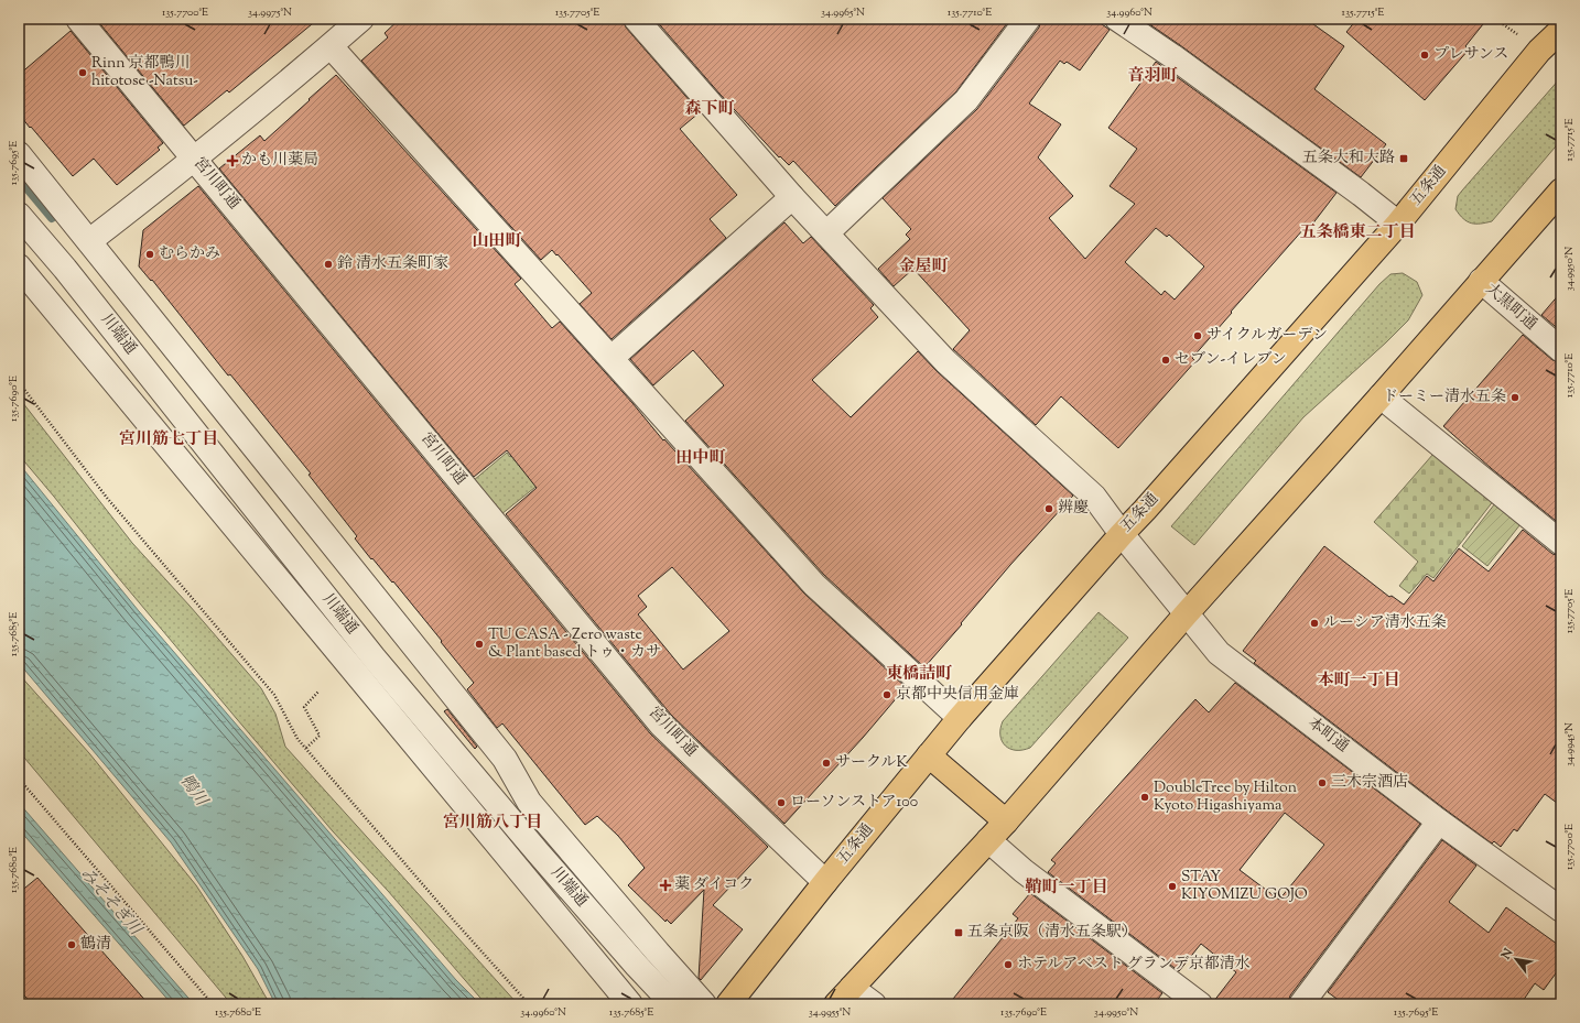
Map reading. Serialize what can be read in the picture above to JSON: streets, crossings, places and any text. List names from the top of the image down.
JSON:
{
  "streets": {
    "highway": ["五条通"],
    "street": [
      "宮川町通",
      "大黒町通",
      "川端通",
      "本町通"
    ]
  },
  "crossings": [
    ["宮川町通", "五条通"],
    ["五条通", "本町通"]
  ],
  "districts": [
    "音羽町",
    "森下町",
    "五条橋東二丁目",
    "山田町",
    "金屋町",
    "宮川筋七丁目",
    "田中町",
    "東橋詰町",
    "本町一丁目",
    "宮川筋八丁目",
    "鞘町一丁目"
  ],
  "water": ["鴨川", "みそそぎ川"],
  "places": {
    "other": [
      "プレサンス",
      "Rinn 京都鴨川 hitotose -Natsu-",
      "むらかみ",
      "鈴 清水五条町家",
      "サイクルガーデン",
      "セブン-イレブン",
      "ドーミー清水五条",
      "辨慶",
      "ルーシア清水五条",
      "TU CASA - Zero waste & Plant based トゥ・カサ",
      "京都中央信用金庫",
      "サークルK",
      "三木宗酒店",
      "DoubleTree by Hilton Kyoto Higashiyama",
      "ローソンストア100",
      "STAY KIYOMIZU GOJO",
      "鶴清",
      "ホテルアベスト グランデ京都清水"
    ],
    "transit": ["五条大和大路", "五条京阪（清水五条駅）"],
    "health": ["かも川薬局", "薬 ダイコク"]
  },
  "north": "top left",
  "coordinates": [
    "135.7700°E",
    "34.9975°N",
    "135.7705°E",
    "34.9965°N",
    "135.7710°E",
    "34.9960°N",
    "135.7715°E",
    "135.7695°E",
    "34.9950°N",
    "135.7690°E",
    "135.7685°E",
    "34.9945°N",
    "135.7680°E",
    "34.9955°N"
  ]
}
